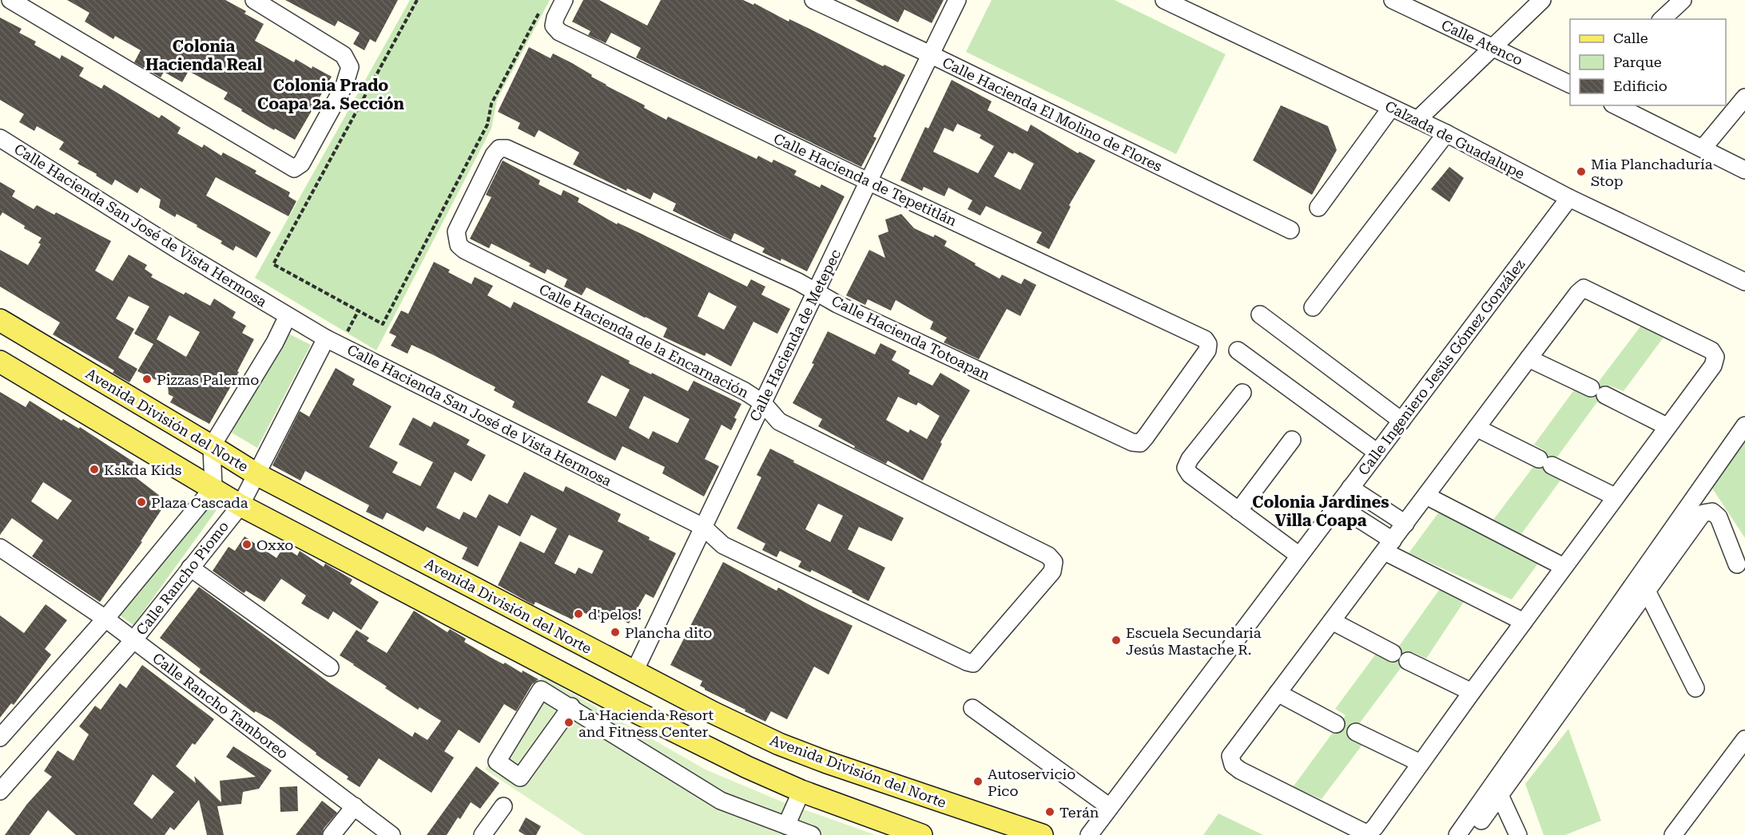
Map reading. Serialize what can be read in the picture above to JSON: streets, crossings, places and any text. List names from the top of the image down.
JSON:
{
  "streets": {
    "main road": ["Avenida División del Norte"],
    "street": [
      "Calle Atenco",
      "Calle Hacienda El Molino de Flores",
      "Calzada de Guadalupe",
      "Calle Hacienda de Tepetitlán",
      "Calle Hacienda San José de Vista Hermosa",
      "Calle Hacienda de Metepec",
      "Calle Hacienda Totoapan",
      "Calle Hacienda de la Encarnación",
      "Calle Ingeniero Jesús Gómez González",
      "Calle Rancho Piomo",
      "Calle Rancho Tamboreo"
    ]
  },
  "crossings": [
    ["Calle Hacienda El Molino de Flores", "Calle Hacienda de Metepec"],
    ["Calzada de Guadalupe", "Calle Ingeniero Jesús Gómez González"],
    ["Calle Hacienda de Tepetitlán", "Calle Hacienda de Metepec"],
    ["Calle Hacienda de Tepetitlán", "Calle Hacienda Totoapan"],
    ["Calle Hacienda San José de Vista Hermosa", "Calle Hacienda de Metepec"],
    ["Calle Hacienda San José de Vista Hermosa", "Calle Hacienda de la Encarnación"],
    ["Calle Hacienda San José de Vista Hermosa", "Calle Rancho Piomo"],
    ["Calle Hacienda de Metepec", "Calle Hacienda Totoapan"],
    ["Calle Hacienda de Metepec", "Calle Hacienda de la Encarnación"],
    ["Calle Hacienda de Metepec", "Avenida División del Norte"],
    ["Calle Hacienda Totoapan", "Calle Hacienda de la Encarnación"],
    ["Avenida División del Norte", "Calle Rancho Piomo"],
    ["Calle Rancho Piomo", "Calle Rancho Tamboreo"]
  ],
  "districts": ["Colonia Hacienda Real", "Colonia Prado Coapa 2a. Sección", "Colonia Jardines Villa Coapa"],
  "places": [
    "Mia Planchaduría Stop",
    "Pizzas Palermo",
    "Kskda Kids",
    "Plaza Cascada",
    "Oxxo",
    "d'pelos!",
    "Plancha dito",
    "Escuela Secundaria Jesús Mastache R.",
    "La Hacienda Resort and Fitness Center",
    "Autoservicio Pico",
    "Terán"
  ],
  "legend": ["Calle", "Parque", "Edificio"]
}
